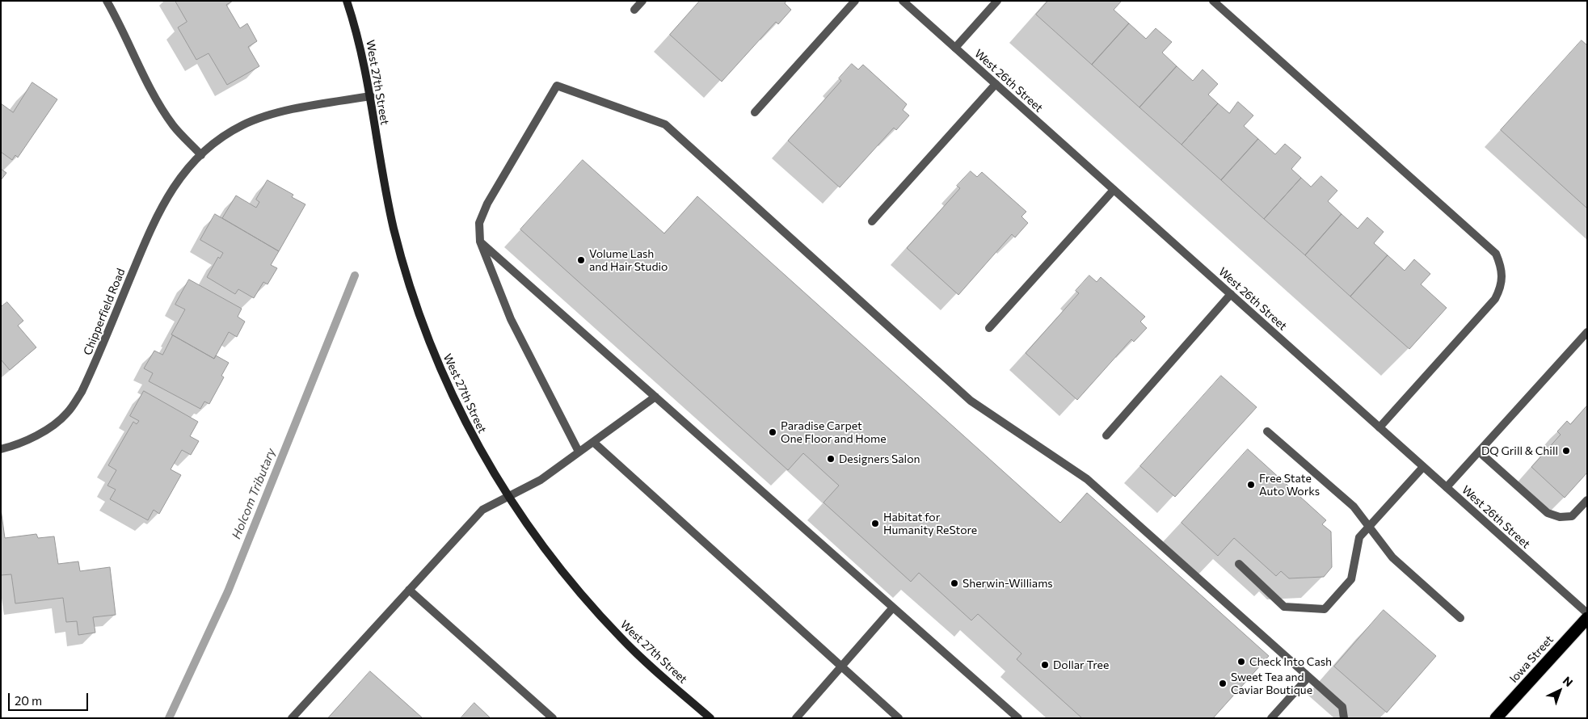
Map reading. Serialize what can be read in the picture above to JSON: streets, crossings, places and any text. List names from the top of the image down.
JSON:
{
  "streets": {
    "highway": ["Iowa Street"],
    "street": ["West 26th Street", "West 27th Street", "Chipperfield Road"]
  },
  "crossings": [
    ["West 27th Street", "Chipperfield Road"]
  ],
  "water": ["Holcom Tributary"],
  "places": [
    "Volume Lash and Hair Studio",
    "Paradise Carpet One Floor and Home",
    "DQ Grill & Chill",
    "Designers Salon",
    "Free State Auto Works",
    "Habitat for Humanity ReStore",
    "Sherwin-Williams",
    "Check Into Cash",
    "Dollar Tree",
    "Sweet Tea and Caviar Boutique"
  ],
  "scale_bar": "20 m",
  "north": "top right"
}
